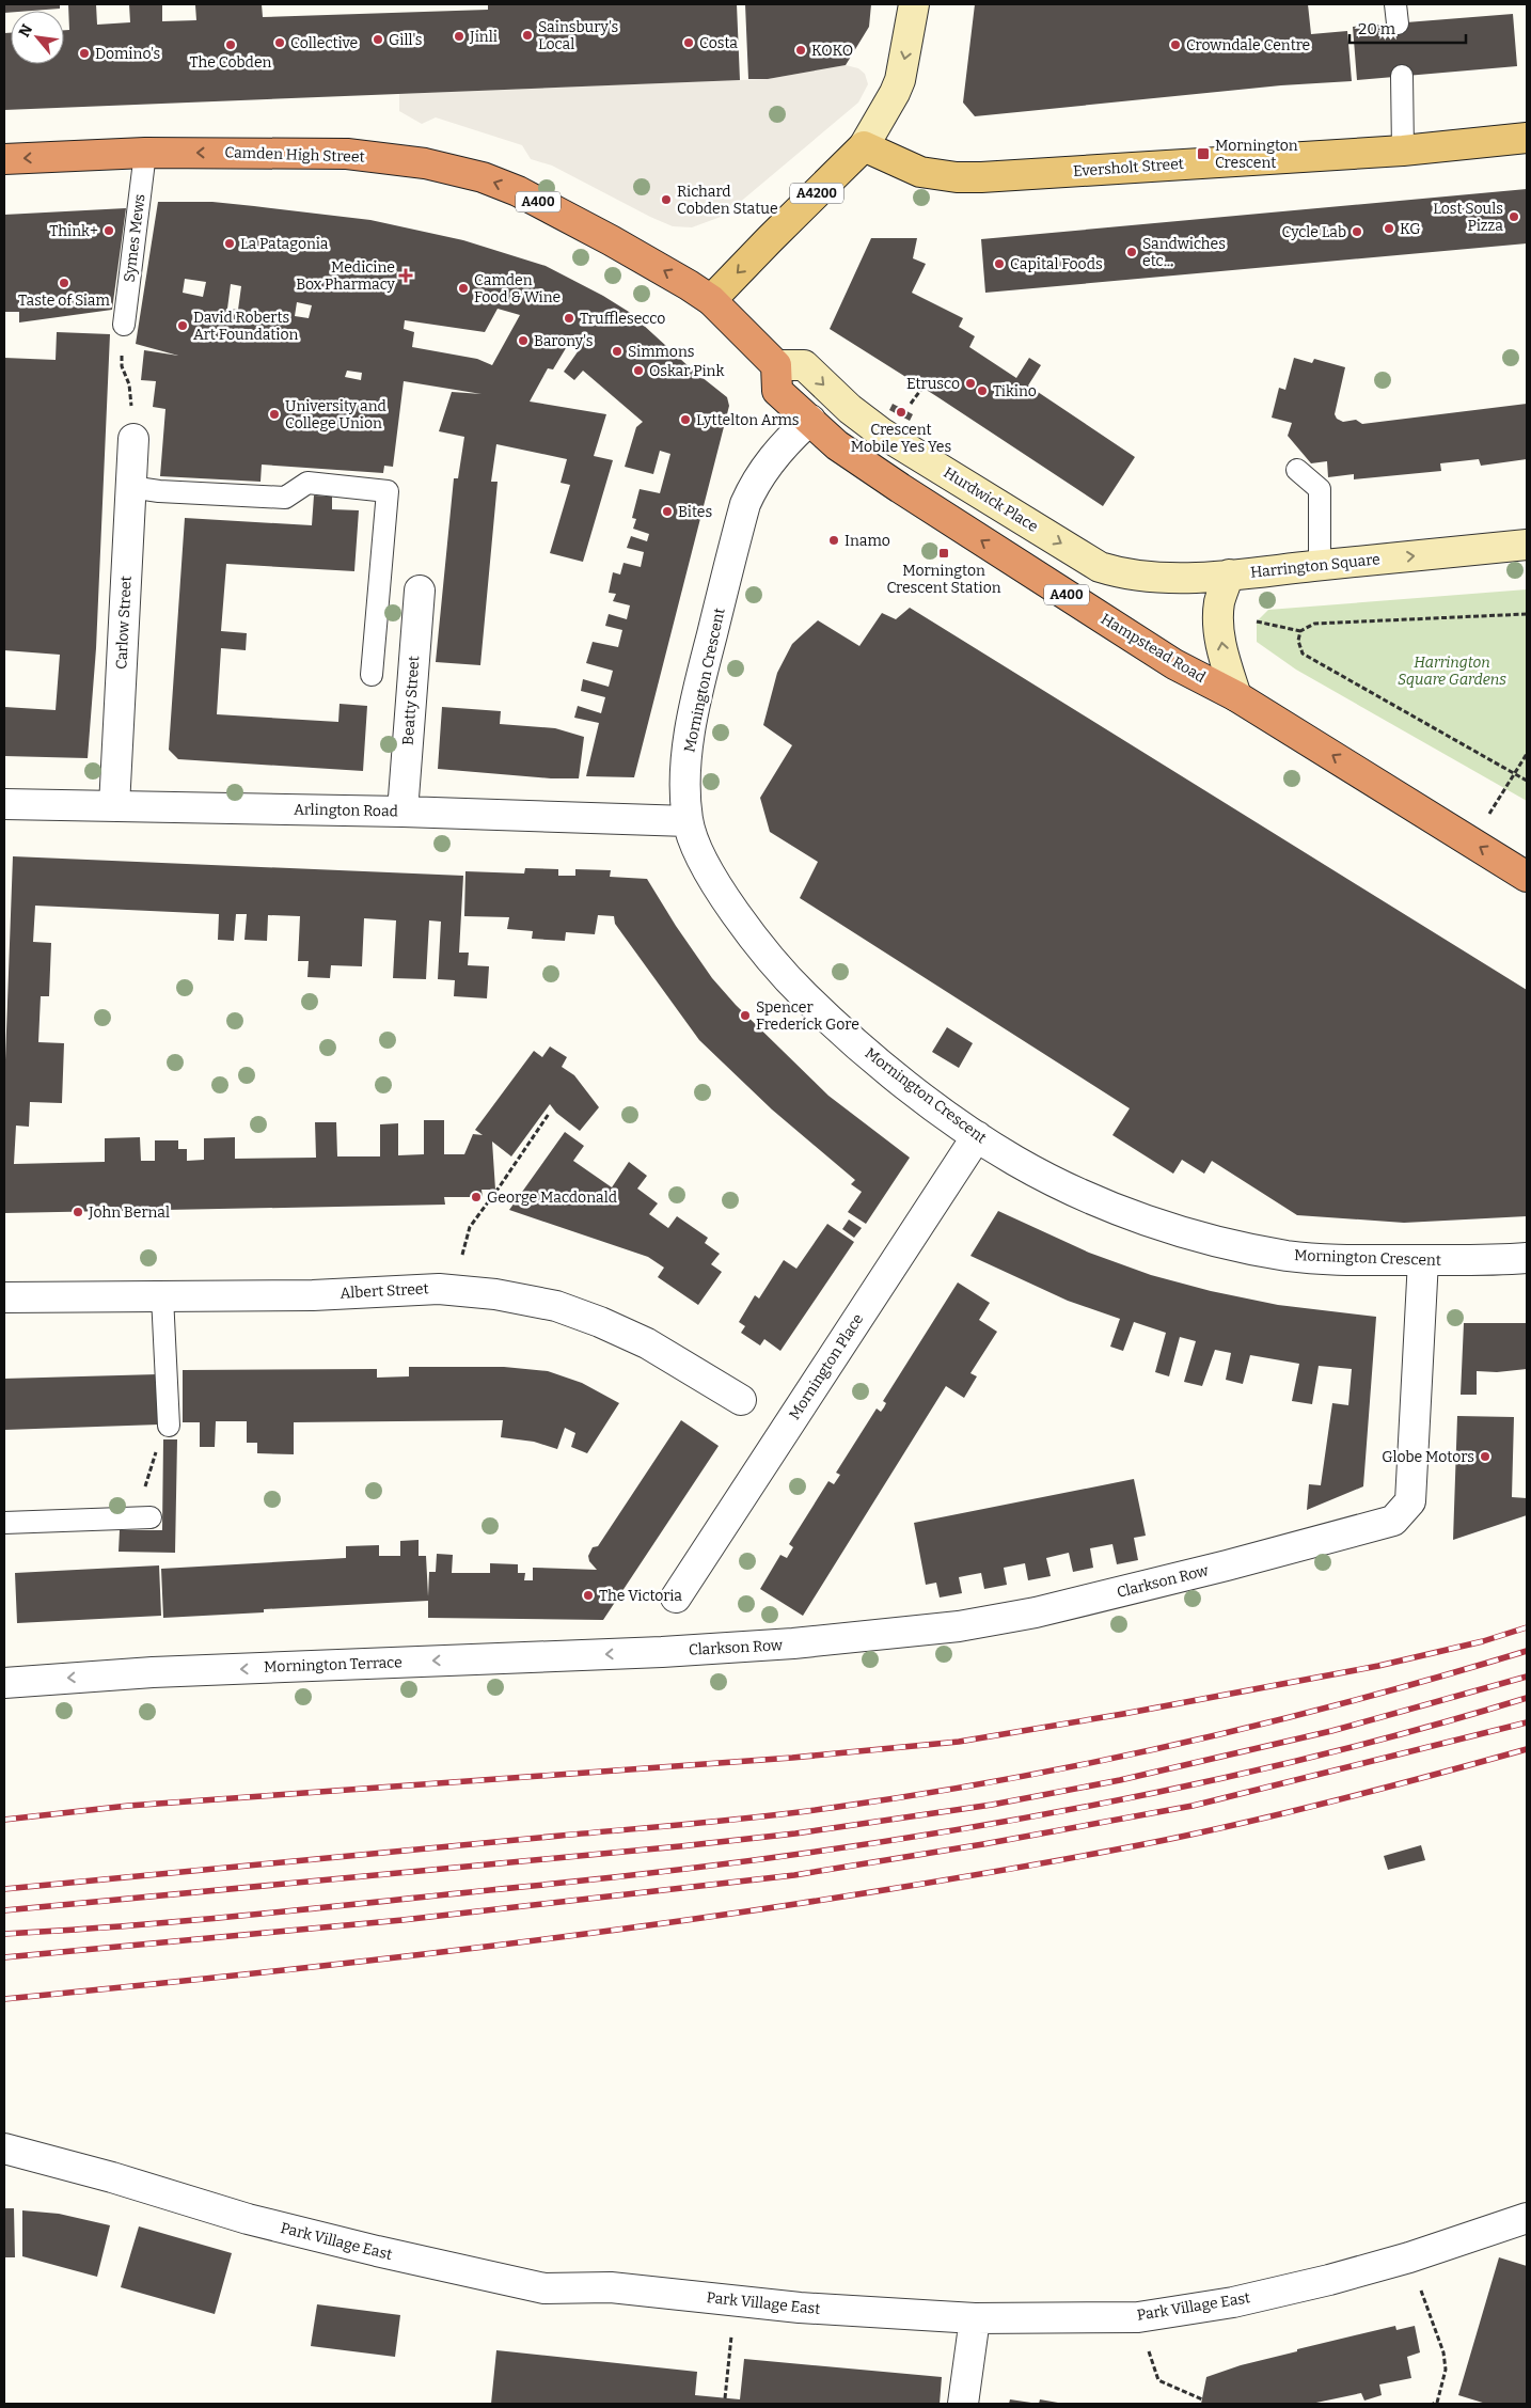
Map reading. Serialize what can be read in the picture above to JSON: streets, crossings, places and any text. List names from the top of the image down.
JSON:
{
  "streets": {
    "highway": ["Camden High Street", "A400", "Hampstead Road"],
    "main road": ["Eversholt Street", "A4200"],
    "street": [
      "Hurdwick Place",
      "Harrington Square",
      "Carlow Street",
      "Mornington Crescent",
      "Beatty Street",
      "Arlington Road",
      "Albert Street",
      "Mornington Place",
      "Clarkson Row",
      "Mornington Terrace",
      "Park Village East"
    ],
    "lane": ["Symes Mews"]
  },
  "crossings": [
    ["Camden High Street", "A4200"],
    ["Camden High Street", "Symes Mews"],
    ["Camden High Street", "Hurdwick Place"],
    ["Camden High Street", "Hampstead Road"],
    ["Eversholt Street", "A4200"],
    ["Hurdwick Place", "Harrington Square"],
    ["Hurdwick Place", "Hampstead Road"],
    ["Carlow Street", "Arlington Road"],
    ["Hampstead Road", "Mornington Crescent"],
    ["Mornington Crescent", "Arlington Road"],
    ["Mornington Crescent", "Mornington Place"],
    ["Mornington Crescent", "Clarkson Row"],
    ["Beatty Street", "Arlington Road"],
    ["Clarkson Row", "Mornington Terrace"]
  ],
  "one_way": [
    "Camden High Street",
    "Hurdwick Place",
    "Harrington Square",
    "Hampstead Road",
    "Mornington Terrace"
  ],
  "parks": ["Harrington Square Gardens"],
  "places": {
    "other": [
      "Sainsbury's Local",
      "Jinli",
      "Gill's",
      "Collective",
      "Costa",
      "The Cobden",
      "Crowndale Centre",
      "KOKO",
      "Domino's",
      "Richard Cobden Statue",
      "Lost Souls Pizza",
      "KG",
      "Think+",
      "Cycle Lab",
      "La Patagonia",
      "Sandwiches etc...",
      "Capital Foods",
      "Taste of Siam",
      "Camden Food & Wine",
      "Trufflesecco",
      "David Roberts Art Foundation",
      "Barony's",
      "Simmons",
      "Oskar Pink",
      "Etrusco",
      "Tikino",
      "Crescent Mobile Yes Yes",
      "University and College Union",
      "Lyttelton Arms",
      "Bites",
      "Inamo",
      "Spencer Frederick Gore",
      "George Macdonald",
      "John Bernal",
      "Globe Motors",
      "The Victoria"
    ],
    "transit": ["Mornington Crescent", "Mornington Crescent Station"],
    "health": ["Medicine Box Pharmacy"]
  },
  "scale_bar": "20 m",
  "north": "top left"
}
